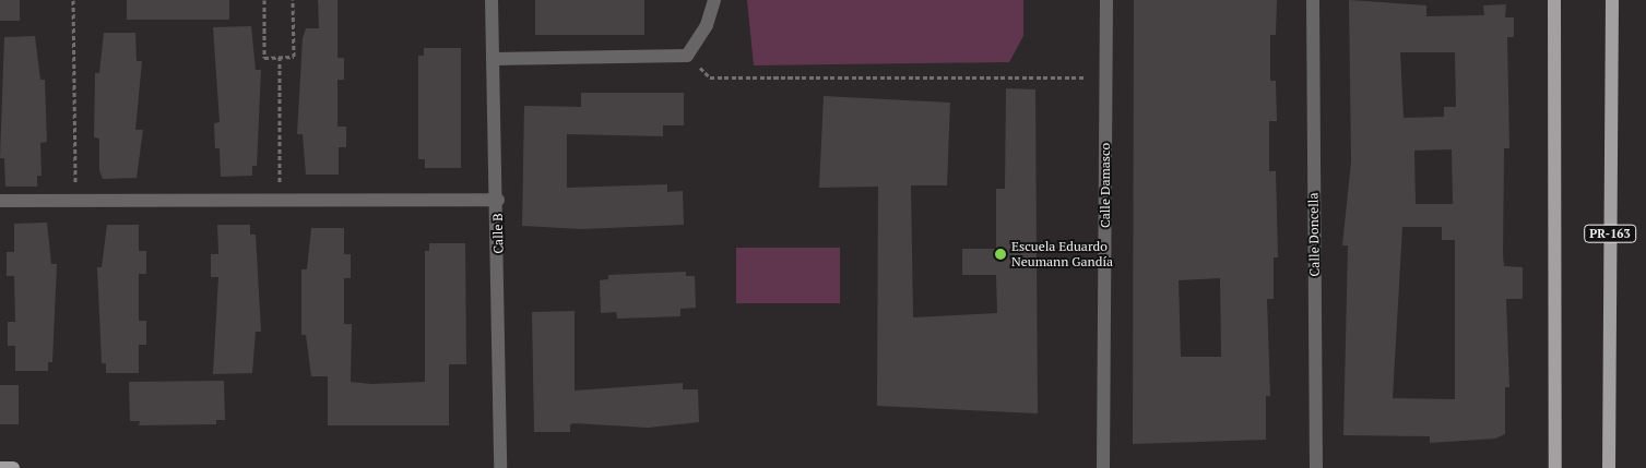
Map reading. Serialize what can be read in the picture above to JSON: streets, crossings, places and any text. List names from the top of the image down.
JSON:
{
  "streets": {
    "main road": ["PR-163"],
    "street": ["Calle Damasco", "Calle B", "Calle Doncella"]
  },
  "places": ["Escuela Eduardo Neumann Gandía"]
}
